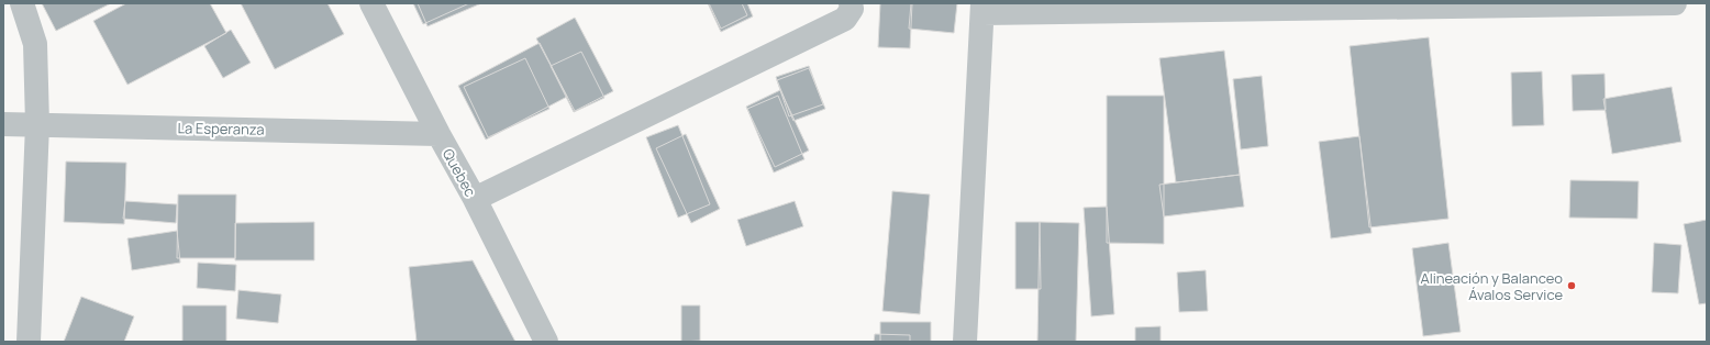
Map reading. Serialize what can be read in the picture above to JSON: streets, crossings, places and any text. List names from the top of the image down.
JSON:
{
  "streets": {
    "street": ["La Esperanza", "Quebec"]
  },
  "crossings": [
    ["La Esperanza", "Quebec"]
  ],
  "places": ["Alineación y Balanceo Ávalos Service"]
}
